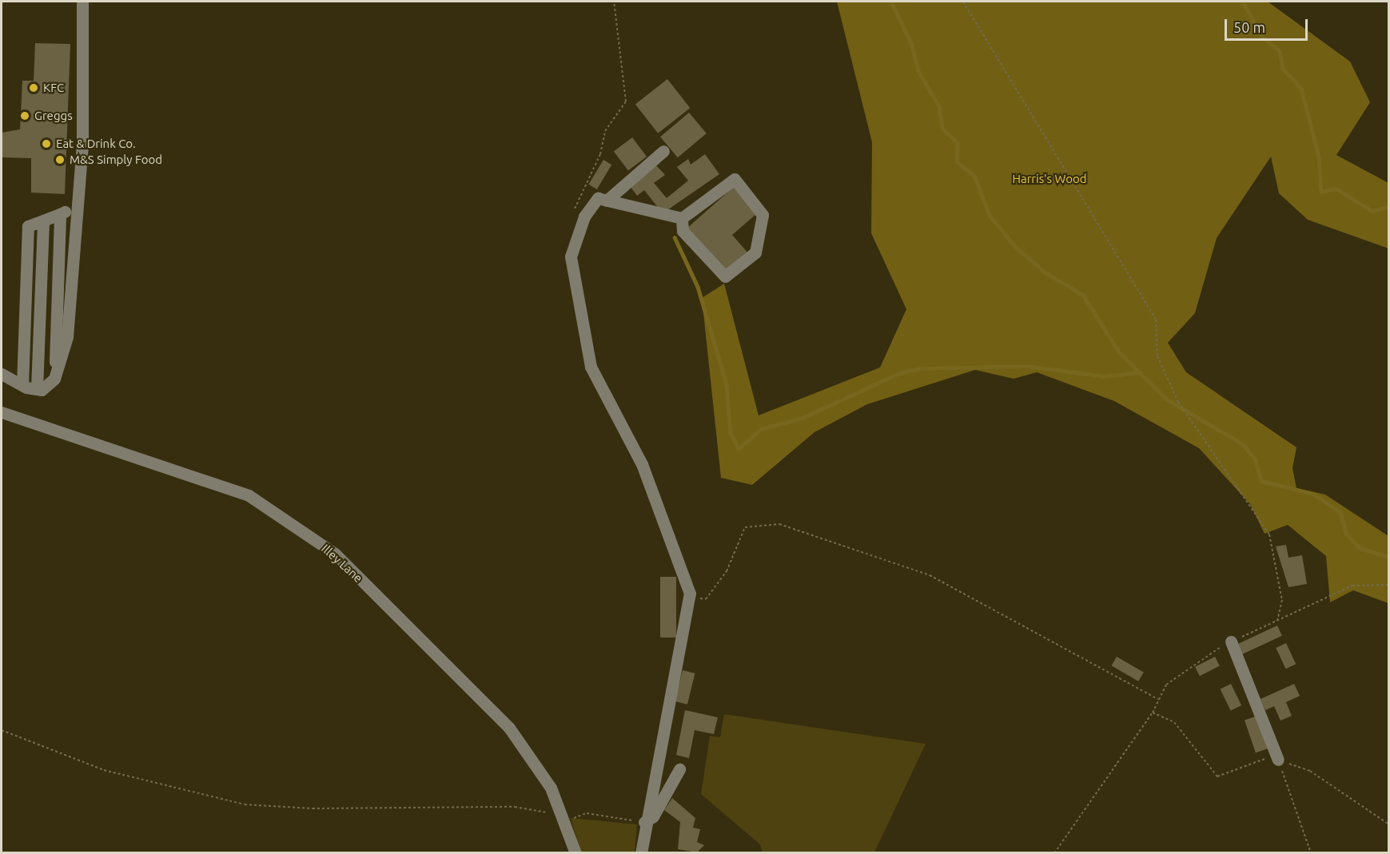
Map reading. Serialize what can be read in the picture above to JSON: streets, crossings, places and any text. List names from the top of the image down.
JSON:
{
  "streets": {
    "street": ["Illey Lane"]
  },
  "parks": ["Harris's Wood"],
  "places": [
    "KFC",
    "Greggs",
    "Eat & Drink Co.",
    "M&S Simply Food"
  ],
  "scale_bar": "50 m"
}
